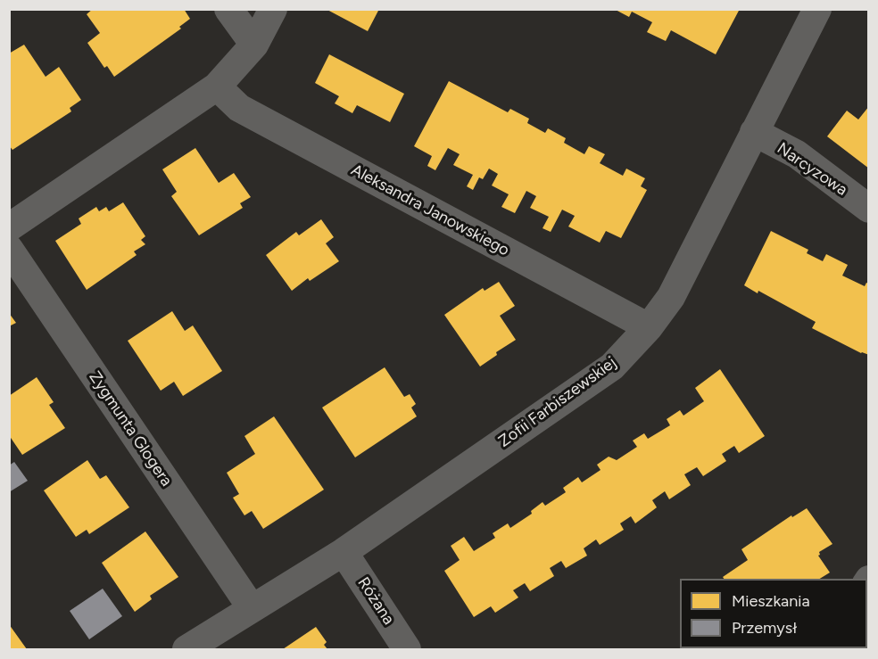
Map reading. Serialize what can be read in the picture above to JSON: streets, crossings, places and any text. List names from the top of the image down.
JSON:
{
  "streets": {
    "street": [
      "Narcyzowa",
      "Aleksandra Janowskiego",
      "Zofii Farbiszewskiej",
      "Zygmunta Glogera",
      "Różana"
    ]
  },
  "crossings": [
    ["Narcyzowa", "Zofii Farbiszewskiej"],
    ["Aleksandra Janowskiego", "Zofii Farbiszewskiej"],
    ["Zofii Farbiszewskiej", "Zygmunta Glogera"],
    ["Zofii Farbiszewskiej", "Różana"]
  ],
  "legend": ["Mieszkania", "Przemysł"]
}
